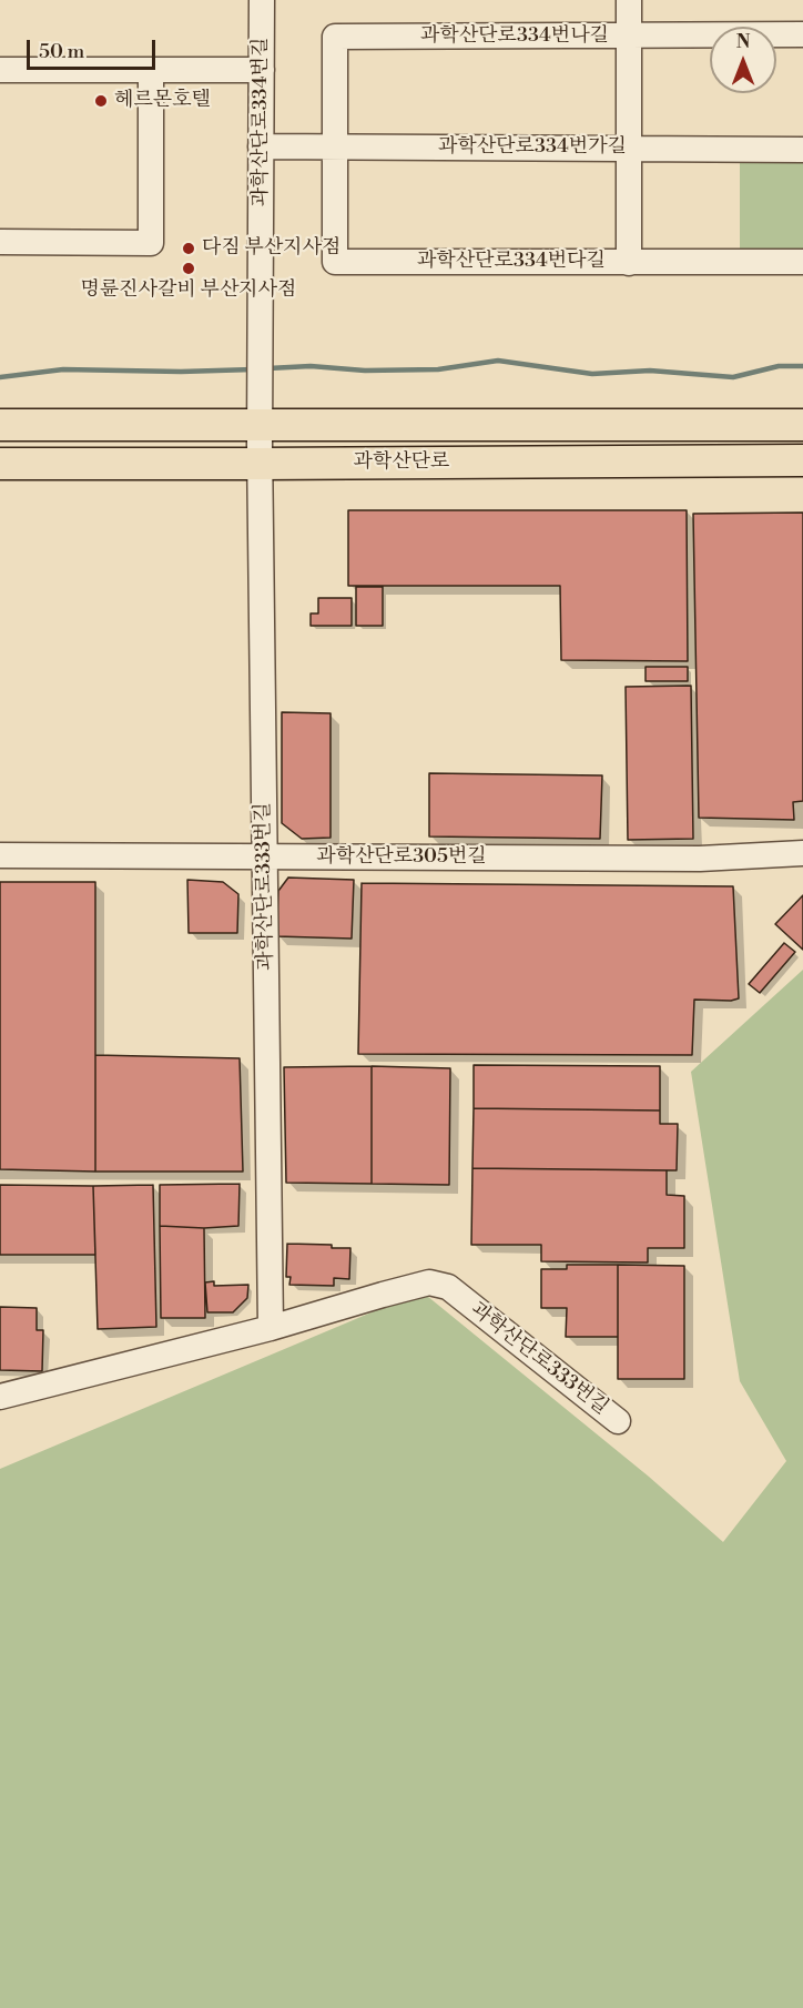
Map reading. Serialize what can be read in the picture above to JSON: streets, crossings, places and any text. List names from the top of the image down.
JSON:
{
  "streets": {
    "main road": ["과학산단로"],
    "street": [
      "과학산단로334번나길",
      "과학산단로334번길",
      "과학산단로334번가길",
      "과학산단로334번다길",
      "과학산단로305번길",
      "과학산단로333번길"
    ]
  },
  "crossings": [
    ["과학산단로334번나길", "과학산단로334번가길"],
    ["과학산단로334번나길", "과학산단로334번다길"],
    ["과학산단로334번길", "과학산단로334번가길"],
    ["과학산단로334번길", "과학산단로"],
    ["과학산단로334번길", "과학산단로333번길"],
    ["과학산단로334번가길", "과학산단로334번다길"],
    ["과학산단로", "과학산단로333번길"],
    ["과학산단로305번길", "과학산단로333번길"]
  ],
  "places": ["헤르몬호텔", "다짐 부산지사점", "명륜진사갈비 부산지사점"],
  "scale_bar": "50 m",
  "north": "top"
}
